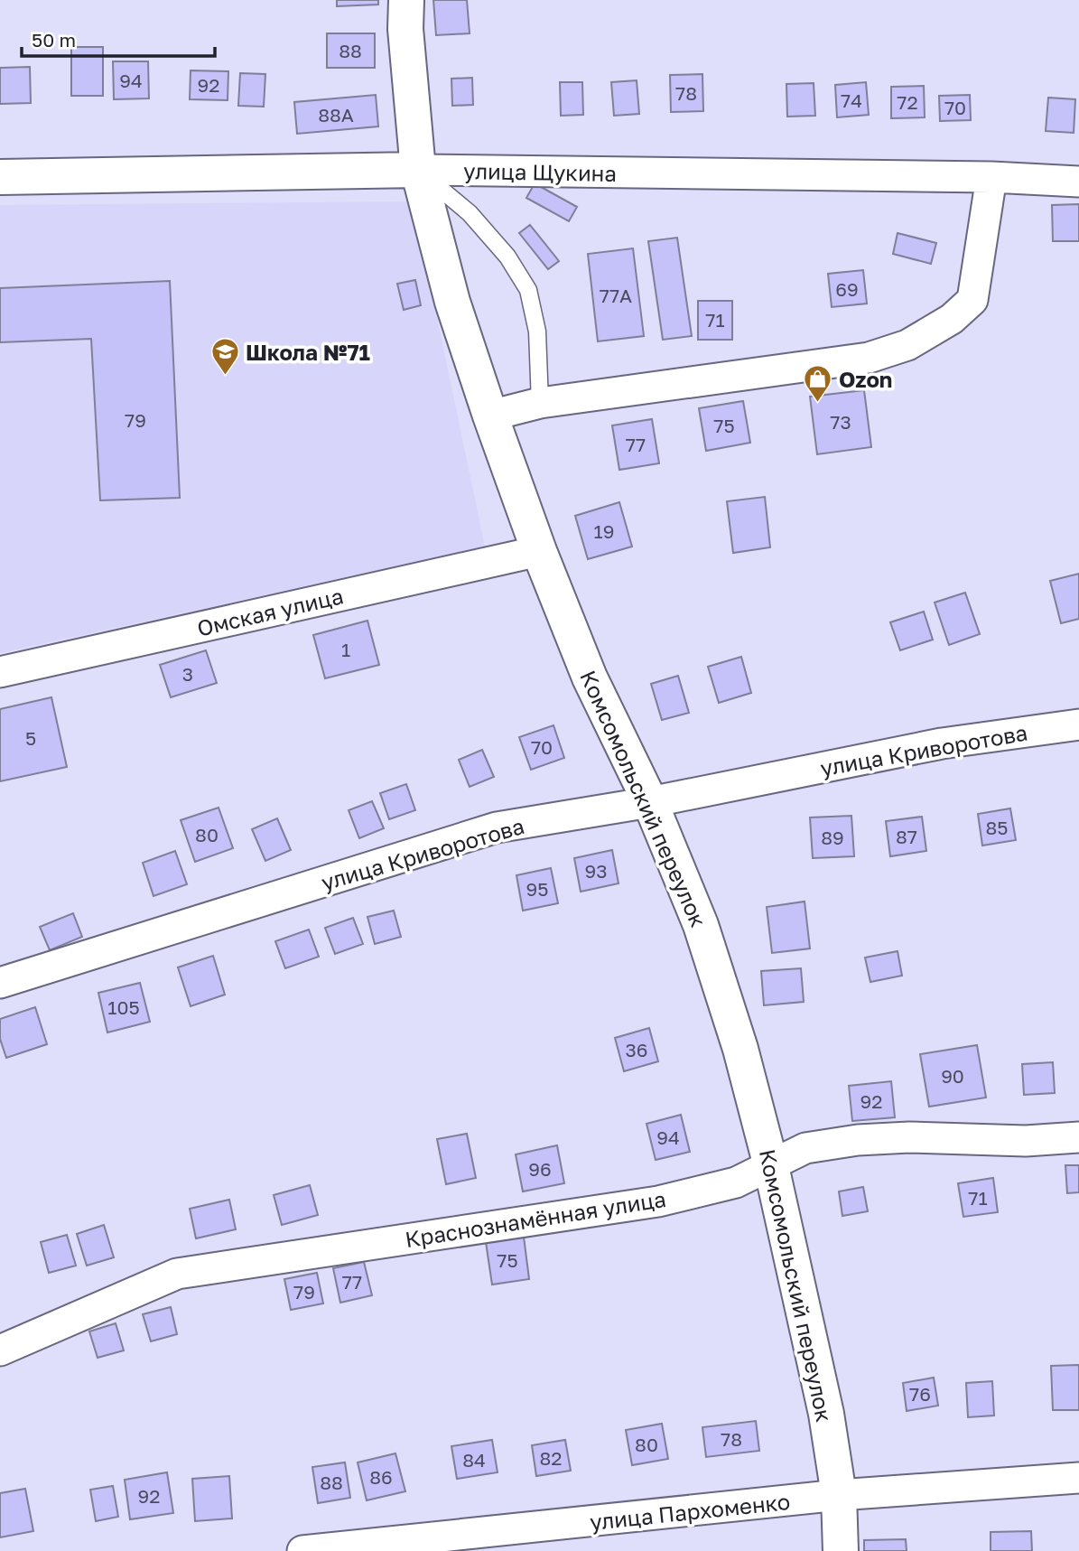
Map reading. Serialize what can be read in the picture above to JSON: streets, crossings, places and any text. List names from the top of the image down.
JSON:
{
  "streets": {
    "street": [
      "улица Щукина",
      "Омская улица",
      "улица Криворотова",
      "Комсомольский переулок",
      "Краснознамённая улица",
      "улица Пархоменко"
    ]
  },
  "crossings": [
    ["улица Щукина", "Комсомольский переулок"],
    ["Омская улица", "Комсомольский переулок"],
    ["улица Криворотова", "Комсомольский переулок"],
    ["Комсомольский переулок", "Краснознамённая улица"],
    ["Комсомольский переулок", "улица Пархоменко"]
  ],
  "places": {
    "school or university": ["Школа №71"],
    "shop": ["Ozon"]
  },
  "house_numbers": [
    "88",
    "94",
    "92",
    "78",
    "74",
    "72",
    "70",
    "88А",
    "69",
    "77А",
    "71",
    "79",
    "73",
    "75",
    "77",
    "19",
    "1",
    "3",
    "5",
    "70",
    "85",
    "80",
    "87",
    "89",
    "93",
    "95",
    "105",
    "36",
    "90",
    "92",
    "94",
    "96",
    "71",
    "75",
    "77",
    "79",
    "76",
    "78",
    "80",
    "82",
    "84",
    "86",
    "88",
    "92"
  ],
  "scale_bar": "50 m"
}
